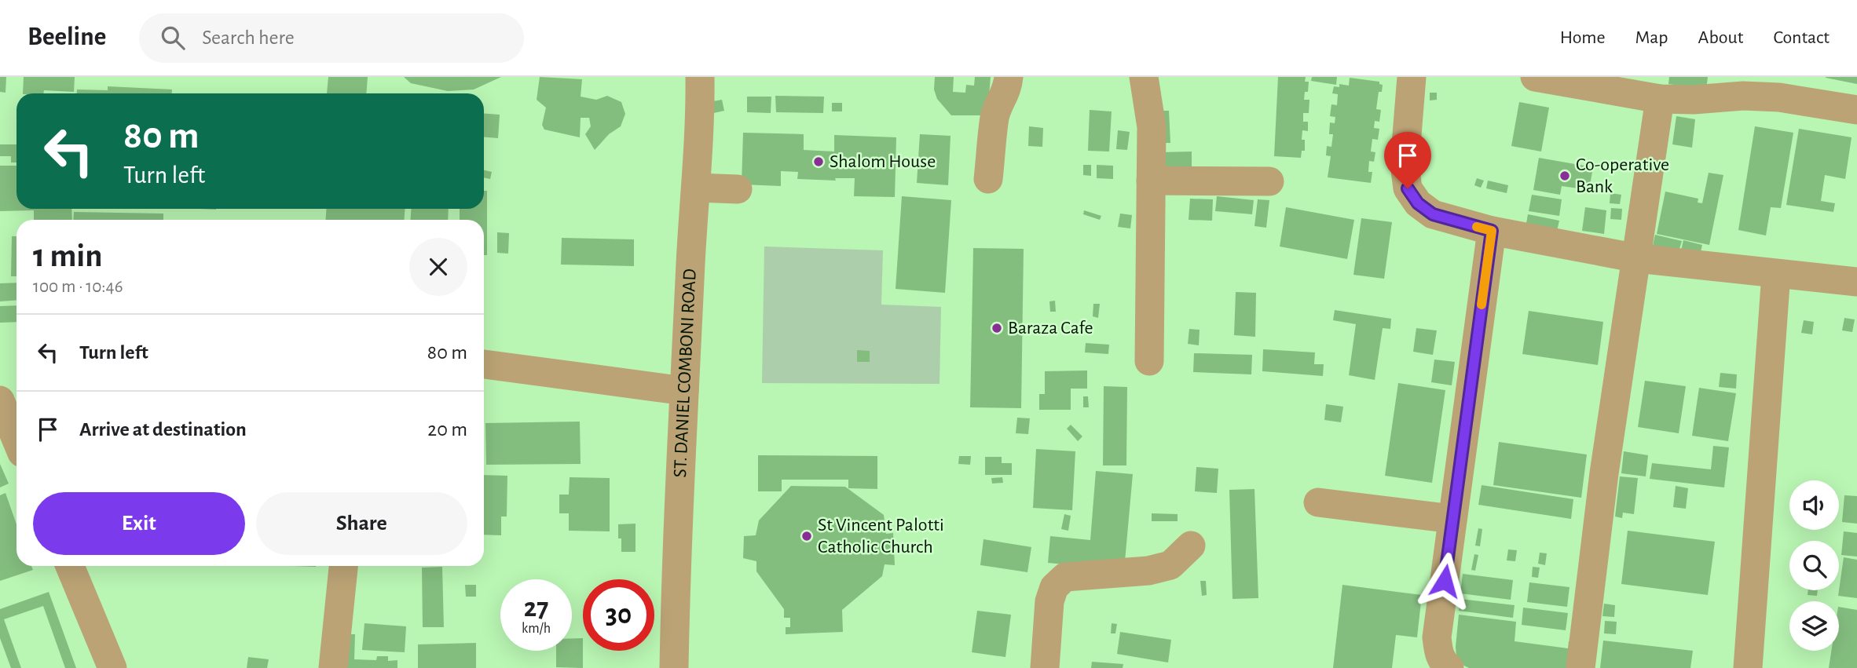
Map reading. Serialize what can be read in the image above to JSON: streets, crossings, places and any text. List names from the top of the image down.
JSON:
{
  "streets": {
    "street": ["ST. DANIEL COMBONI ROAD"]
  },
  "places": [
    "Shalom House",
    "Co-operative Bank",
    "Baraza Cafe",
    "St Vincent Palotti Catholic Church"
  ],
  "page": {
    "header": "Beeline",
    "search": "Search here",
    "nav": [
      "Home",
      "Map",
      "About",
      "Contact"
    ],
    "turn": ["80 m", "Turn left"],
    "heading": ["1 min", "100 m · 10:46"],
    "list": [
      {
        "name": "Turn left",
        "value": "80 m"
      },
      {
        "name": "Arrive at destination",
        "value": "20 m"
      }
    ],
    "buttons": ["Exit", "Share"],
    "speed": "27 km/h",
    "limit": "30"
  }
}
